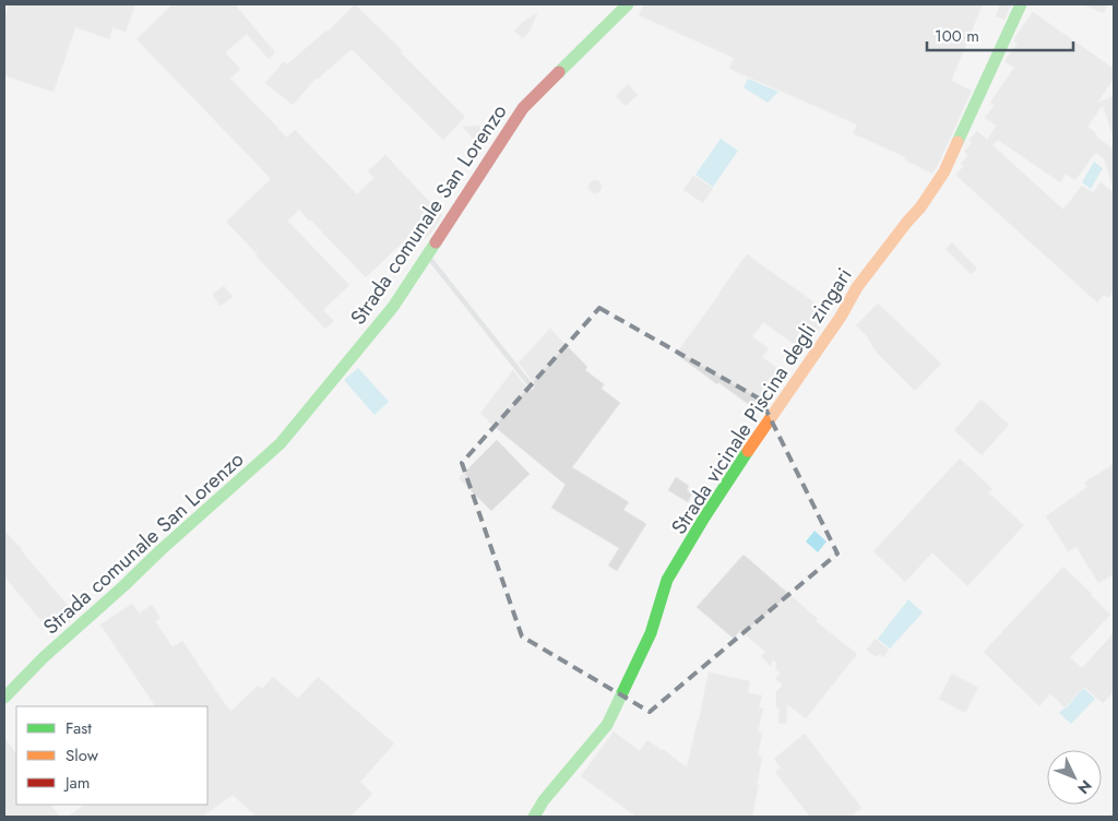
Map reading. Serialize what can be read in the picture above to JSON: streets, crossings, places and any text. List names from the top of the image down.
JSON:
{
  "streets": {
    "street": ["Strada comunale San Lorenzo", "Strada vicinale Piscina degli zingari"]
  },
  "legend": ["Fast", "Slow", "Jam"],
  "scale_bar": "100 m",
  "north": "bottom right"
}
